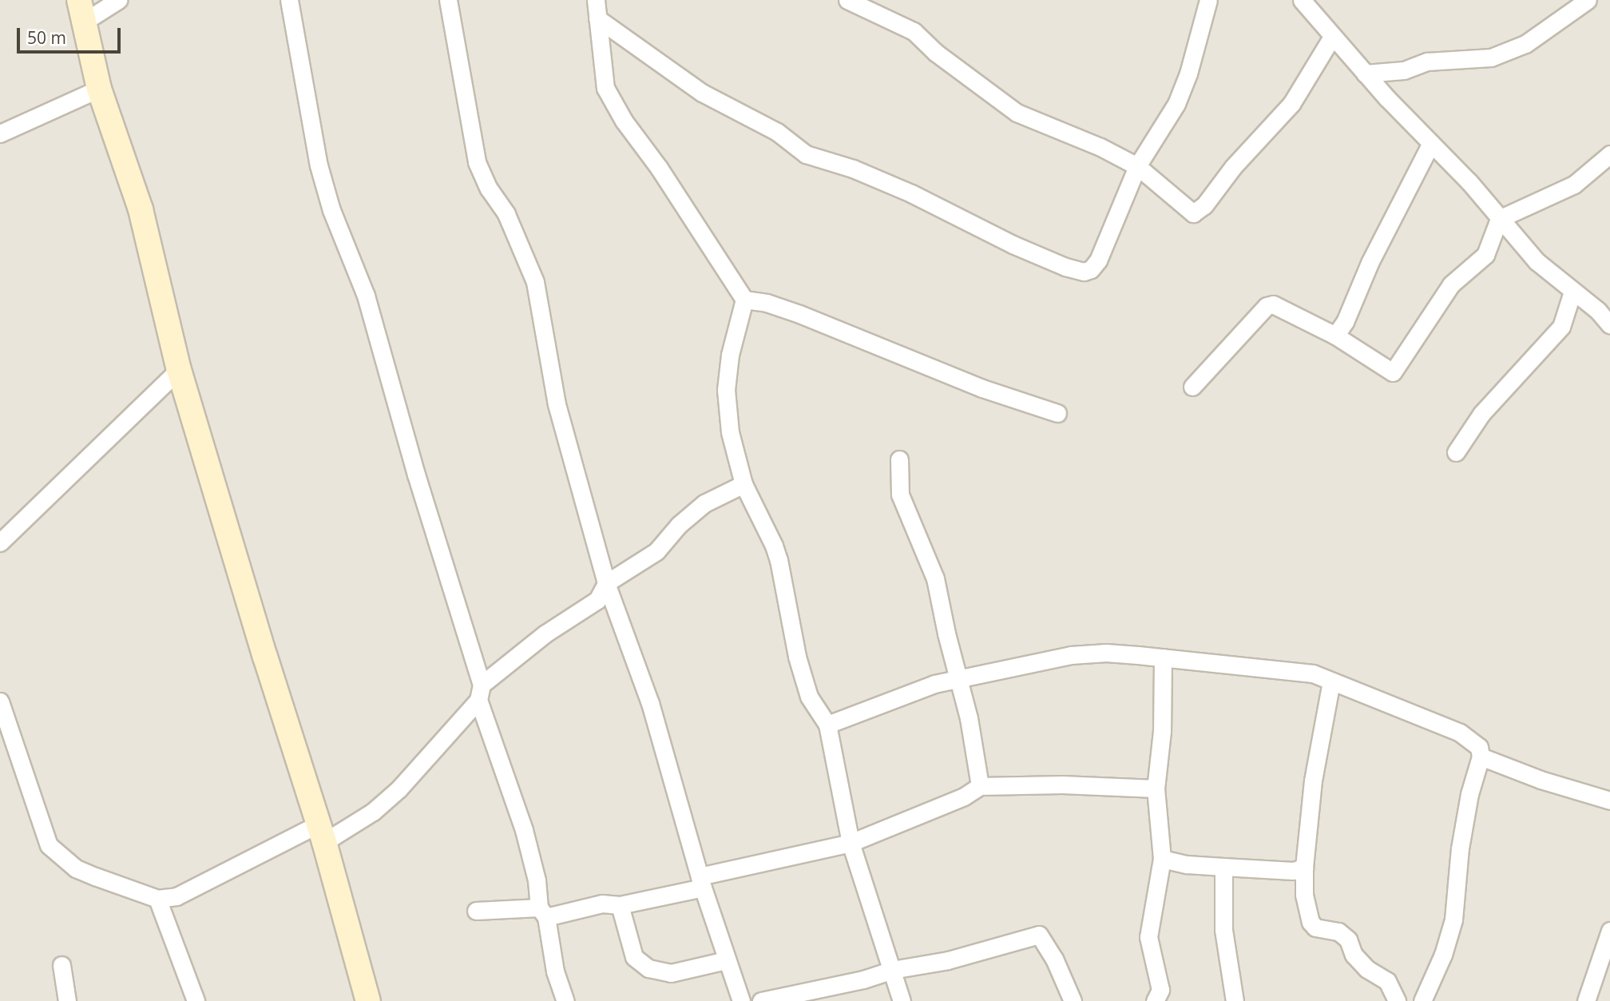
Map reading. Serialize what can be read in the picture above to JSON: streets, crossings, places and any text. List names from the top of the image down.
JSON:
{
  "scale_bar": "50 m"
}
